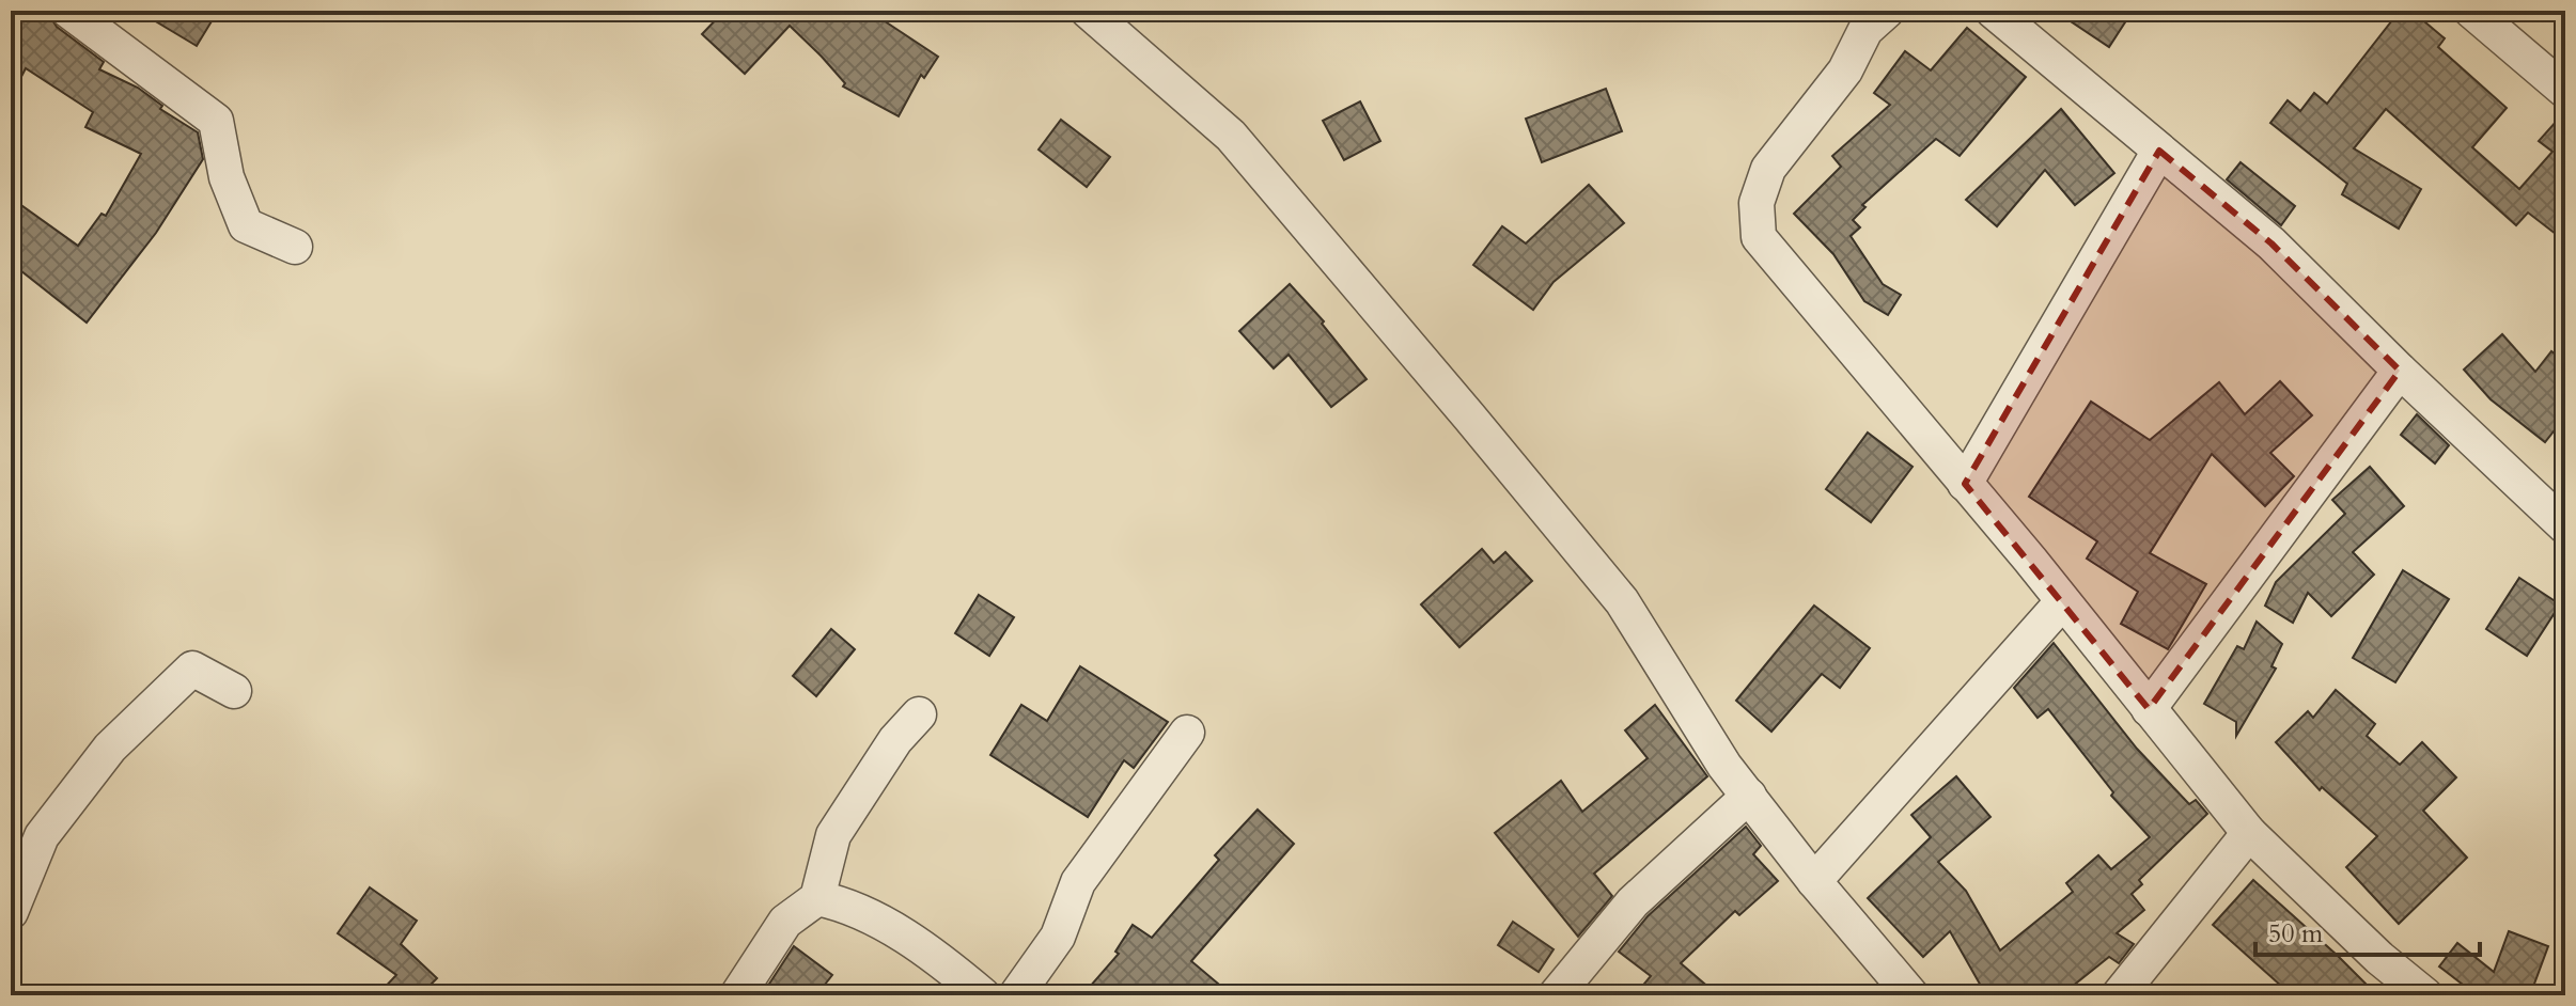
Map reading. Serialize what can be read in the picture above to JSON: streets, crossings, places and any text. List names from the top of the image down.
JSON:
{
  "scale_bar": "50 m"
}
